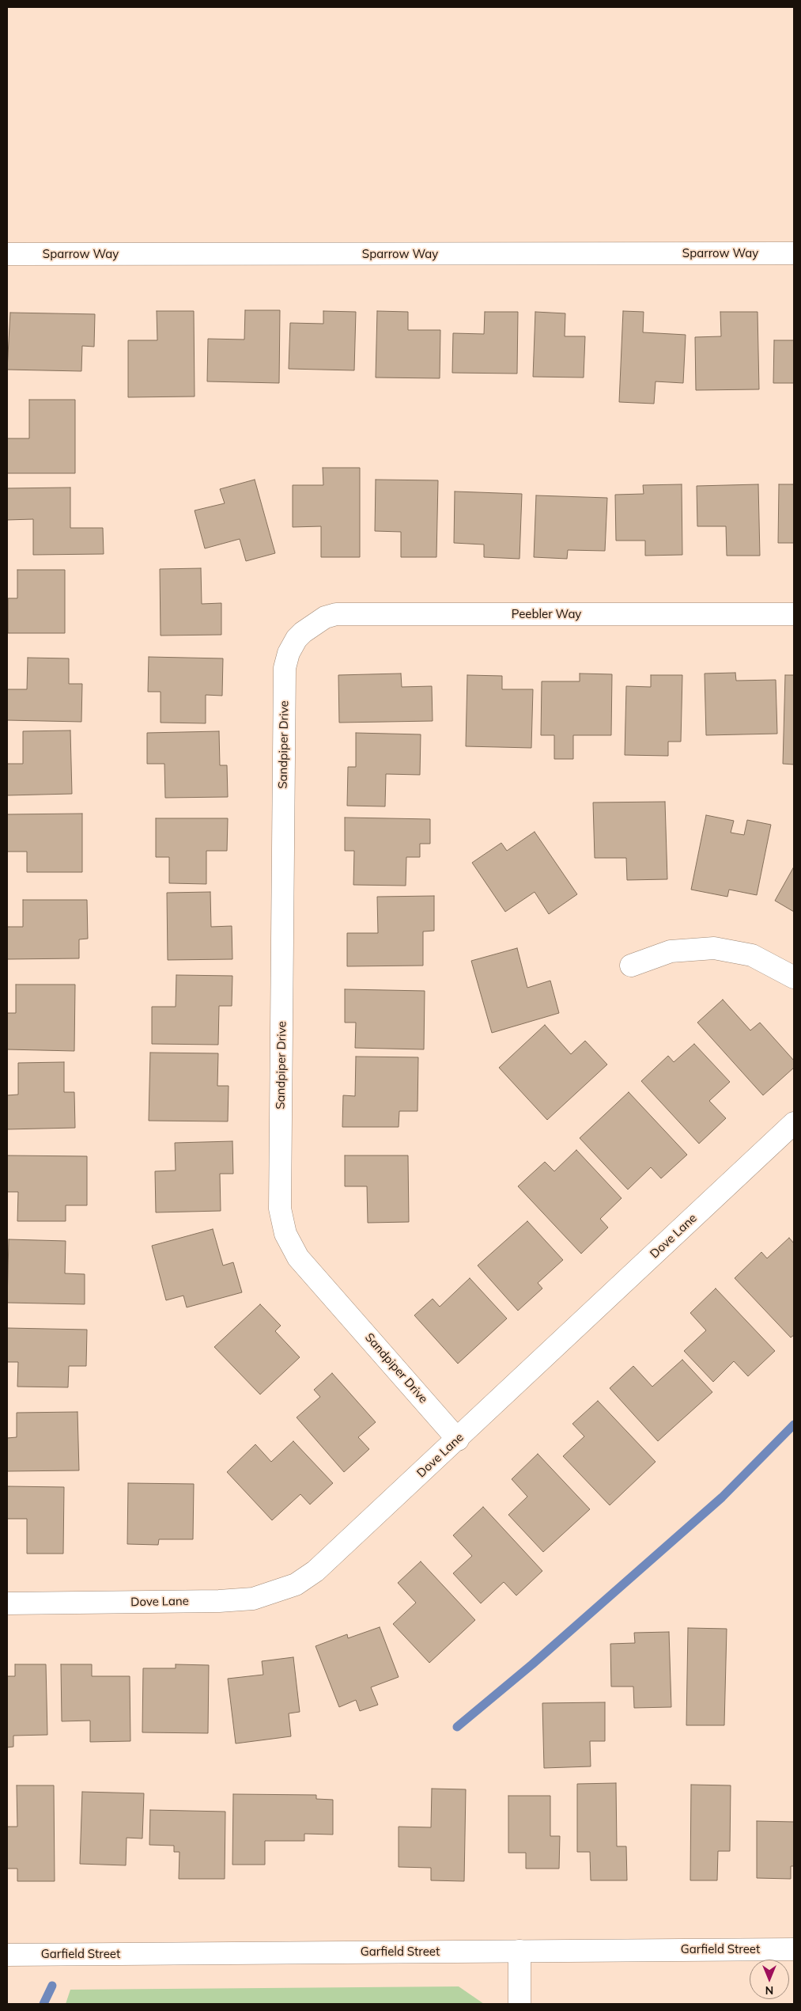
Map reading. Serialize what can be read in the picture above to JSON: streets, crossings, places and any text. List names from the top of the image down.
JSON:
{
  "streets": {
    "street": [
      "Sparrow Way",
      "Peebler Way",
      "Sandpiper Drive",
      "Dove Lane",
      "Garfield Street"
    ]
  },
  "crossings": [
    ["Peebler Way", "Sandpiper Drive"],
    ["Sandpiper Drive", "Dove Lane"]
  ],
  "north": "bottom"
}
